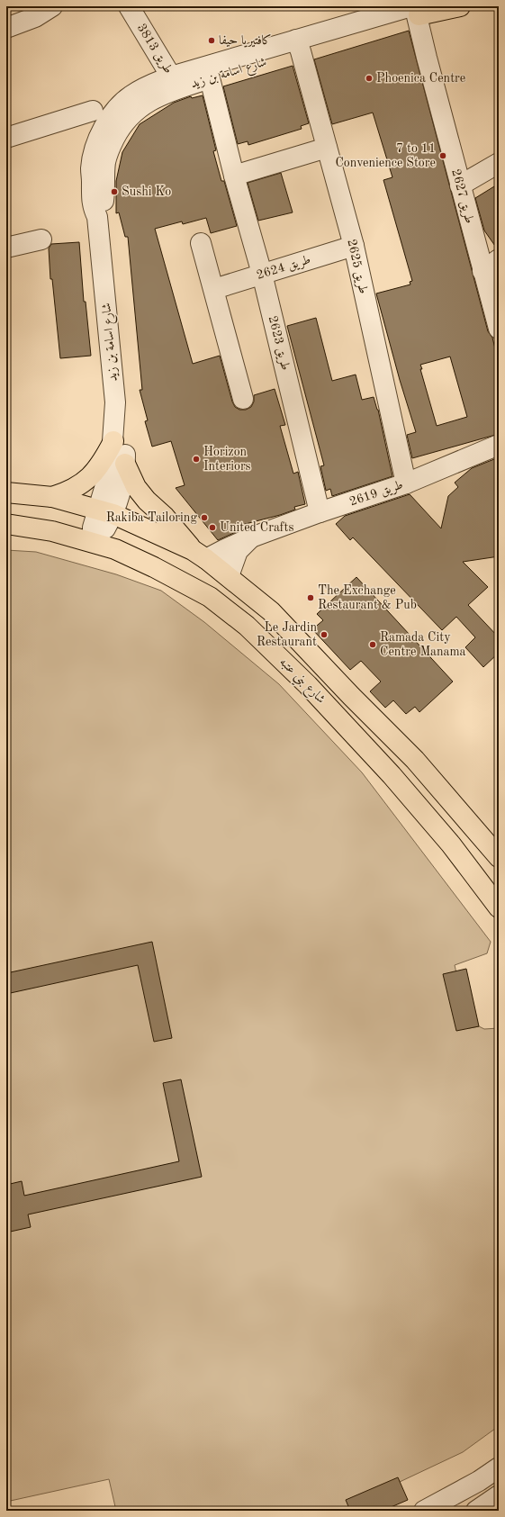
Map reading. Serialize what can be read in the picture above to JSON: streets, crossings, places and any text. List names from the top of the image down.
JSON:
{
  "streets": {
    "main road": ["شارع بني عتبه"],
    "street": [
      "طريق 3813",
      "شارع اسامة بن زيد",
      "طريق 2627",
      "طريق 2625",
      "طريق 2624",
      "طريق 2623",
      "طريق 2619"
    ]
  },
  "crossings": [
    ["طريق 3813", "شارع اسامة بن زيد"],
    ["شارع اسامة بن زيد", "طريق 2627"],
    ["شارع اسامة بن زيد", "طريق 2625"],
    ["شارع اسامة بن زيد", "طريق 2623"],
    ["شارع اسامة بن زيد", "شارع بني عتبه"],
    ["طريق 2625", "طريق 2624"],
    ["طريق 2625", "طريق 2619"],
    ["طريق 2624", "طريق 2623"],
    ["طريق 2623", "طريق 2619"],
    ["طريق 2619", "شارع بني عتبه"]
  ],
  "places": [
    "كافتيريا حيفا",
    "Phoenica Centre",
    "7 to 11 Convenience Store",
    "Sushi Ko",
    "Horizon Interiors",
    "Rakiba Tailoring",
    "United Crafts",
    "The Exchange Restaurant & Pub",
    "Le Jardin Restaurant",
    "Ramada City Centre Manama"
  ]
}
